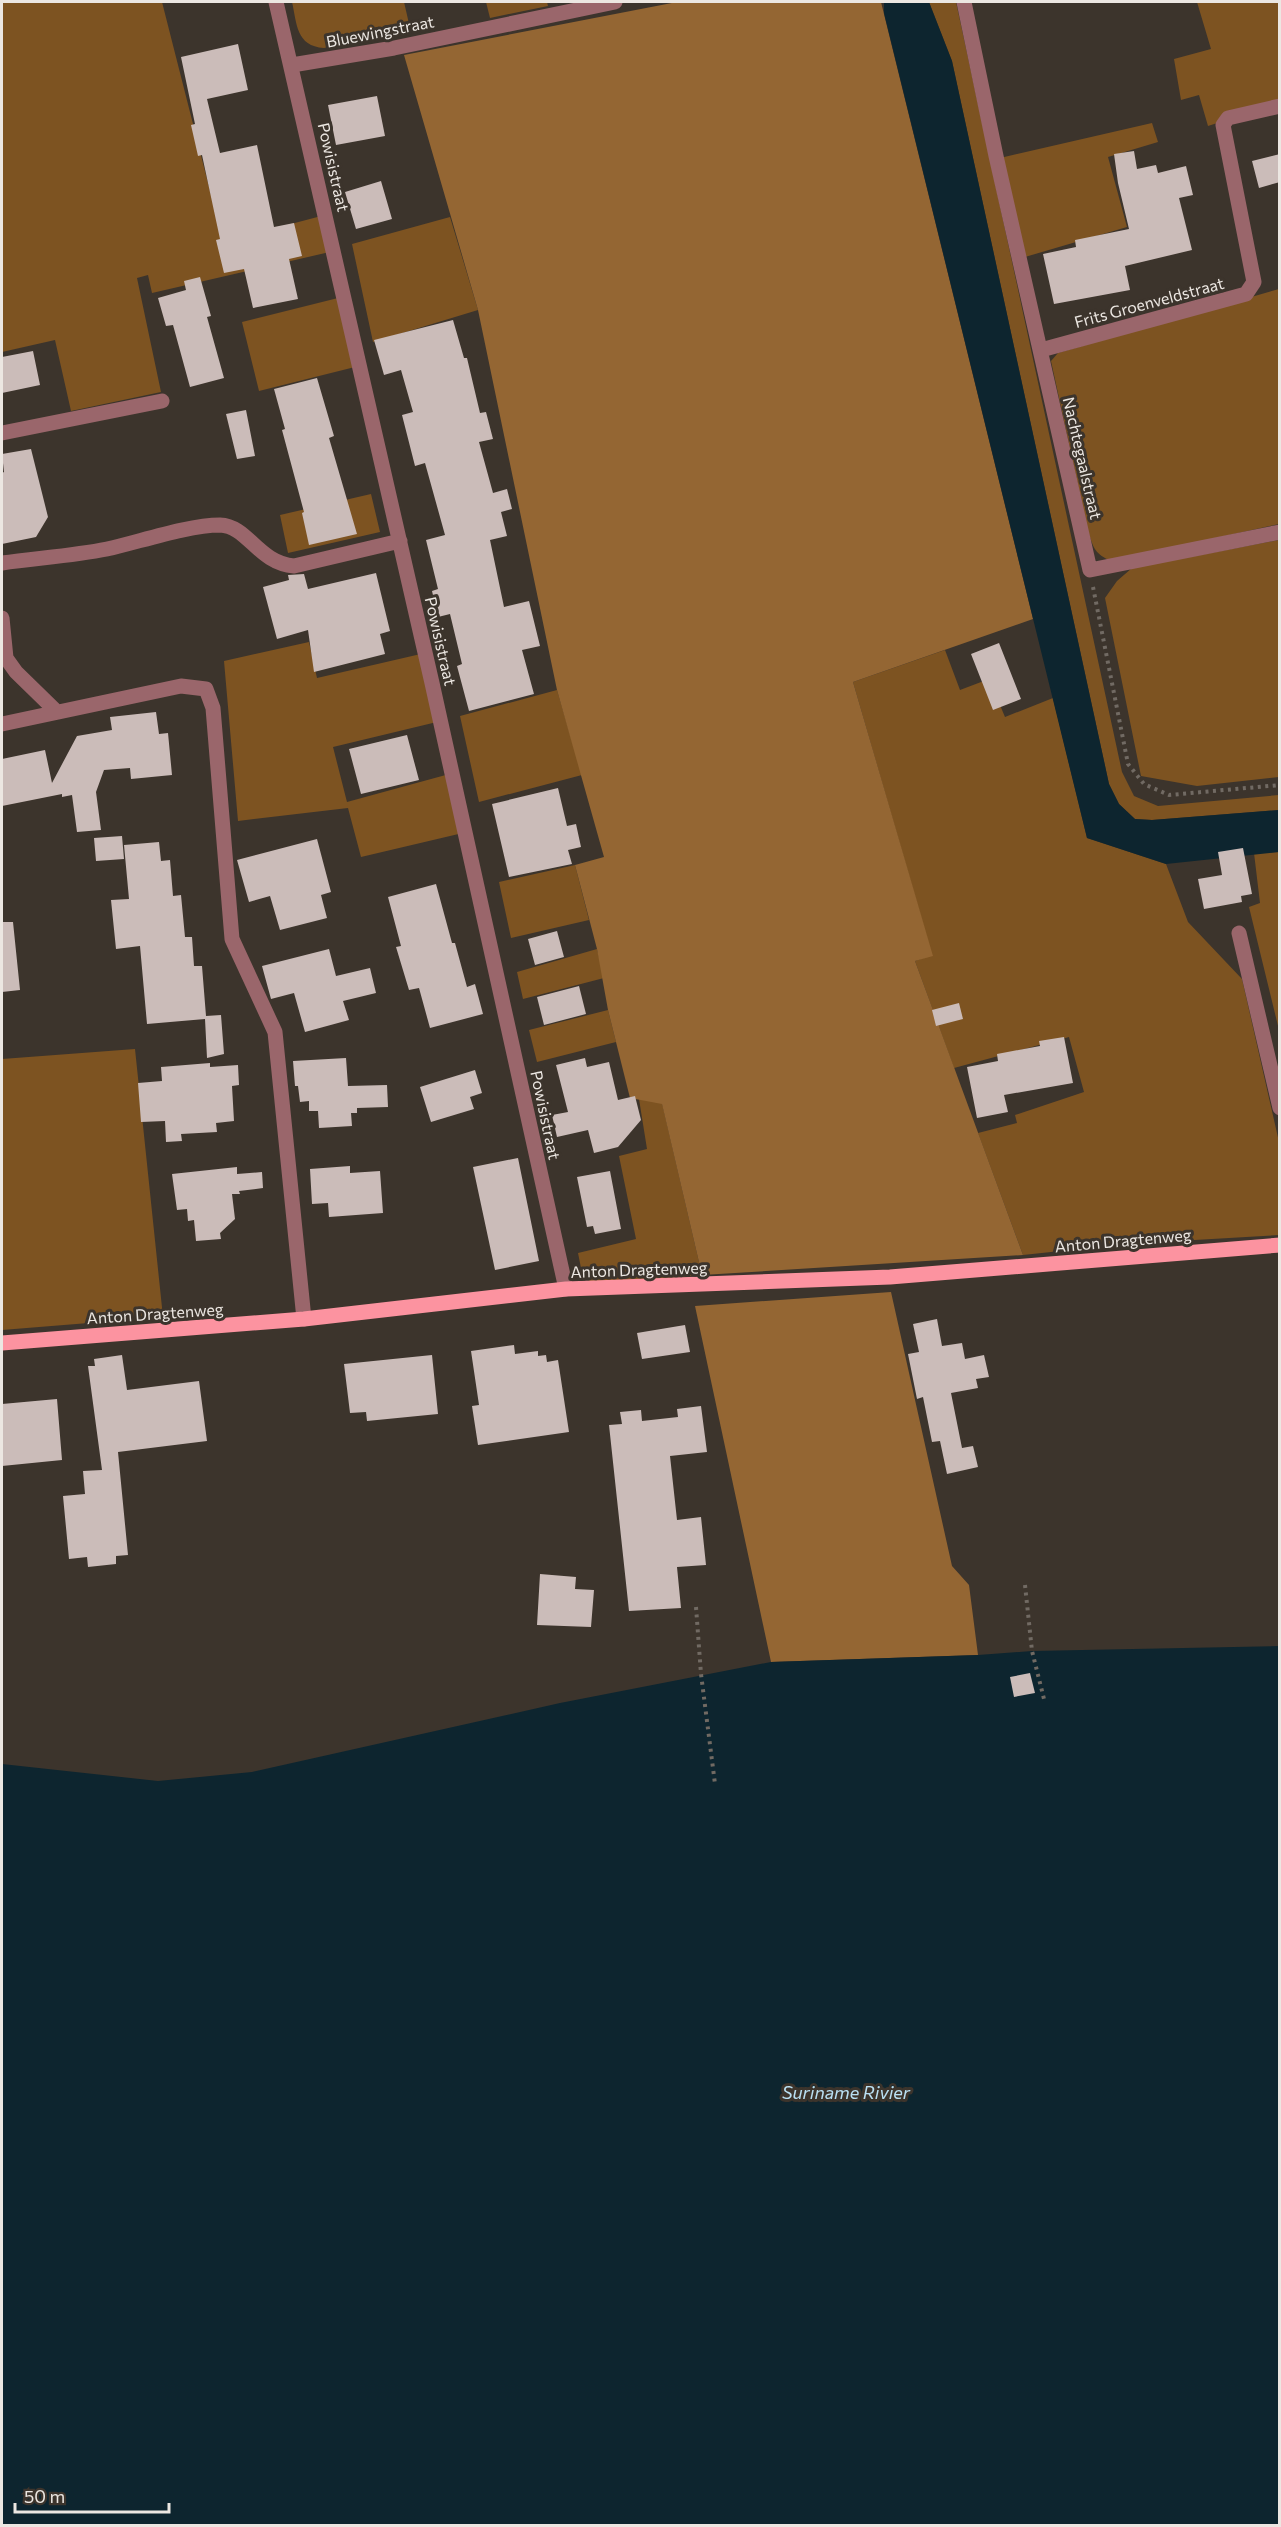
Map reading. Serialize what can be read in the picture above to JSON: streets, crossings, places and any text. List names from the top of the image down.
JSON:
{
  "streets": {
    "main road": ["Anton Dragtenweg"],
    "street": [
      "Bluewingstraat",
      "Powisistraat",
      "Frits Groenveldstraat",
      "Nachtegaalstraat"
    ]
  },
  "crossings": [
    ["Bluewingstraat", "Powisistraat"],
    ["Powisistraat", "Anton Dragtenweg"],
    ["Frits Groenveldstraat", "Nachtegaalstraat"]
  ],
  "water": ["Suriname Rivier"],
  "scale_bar": "50 m"
}
